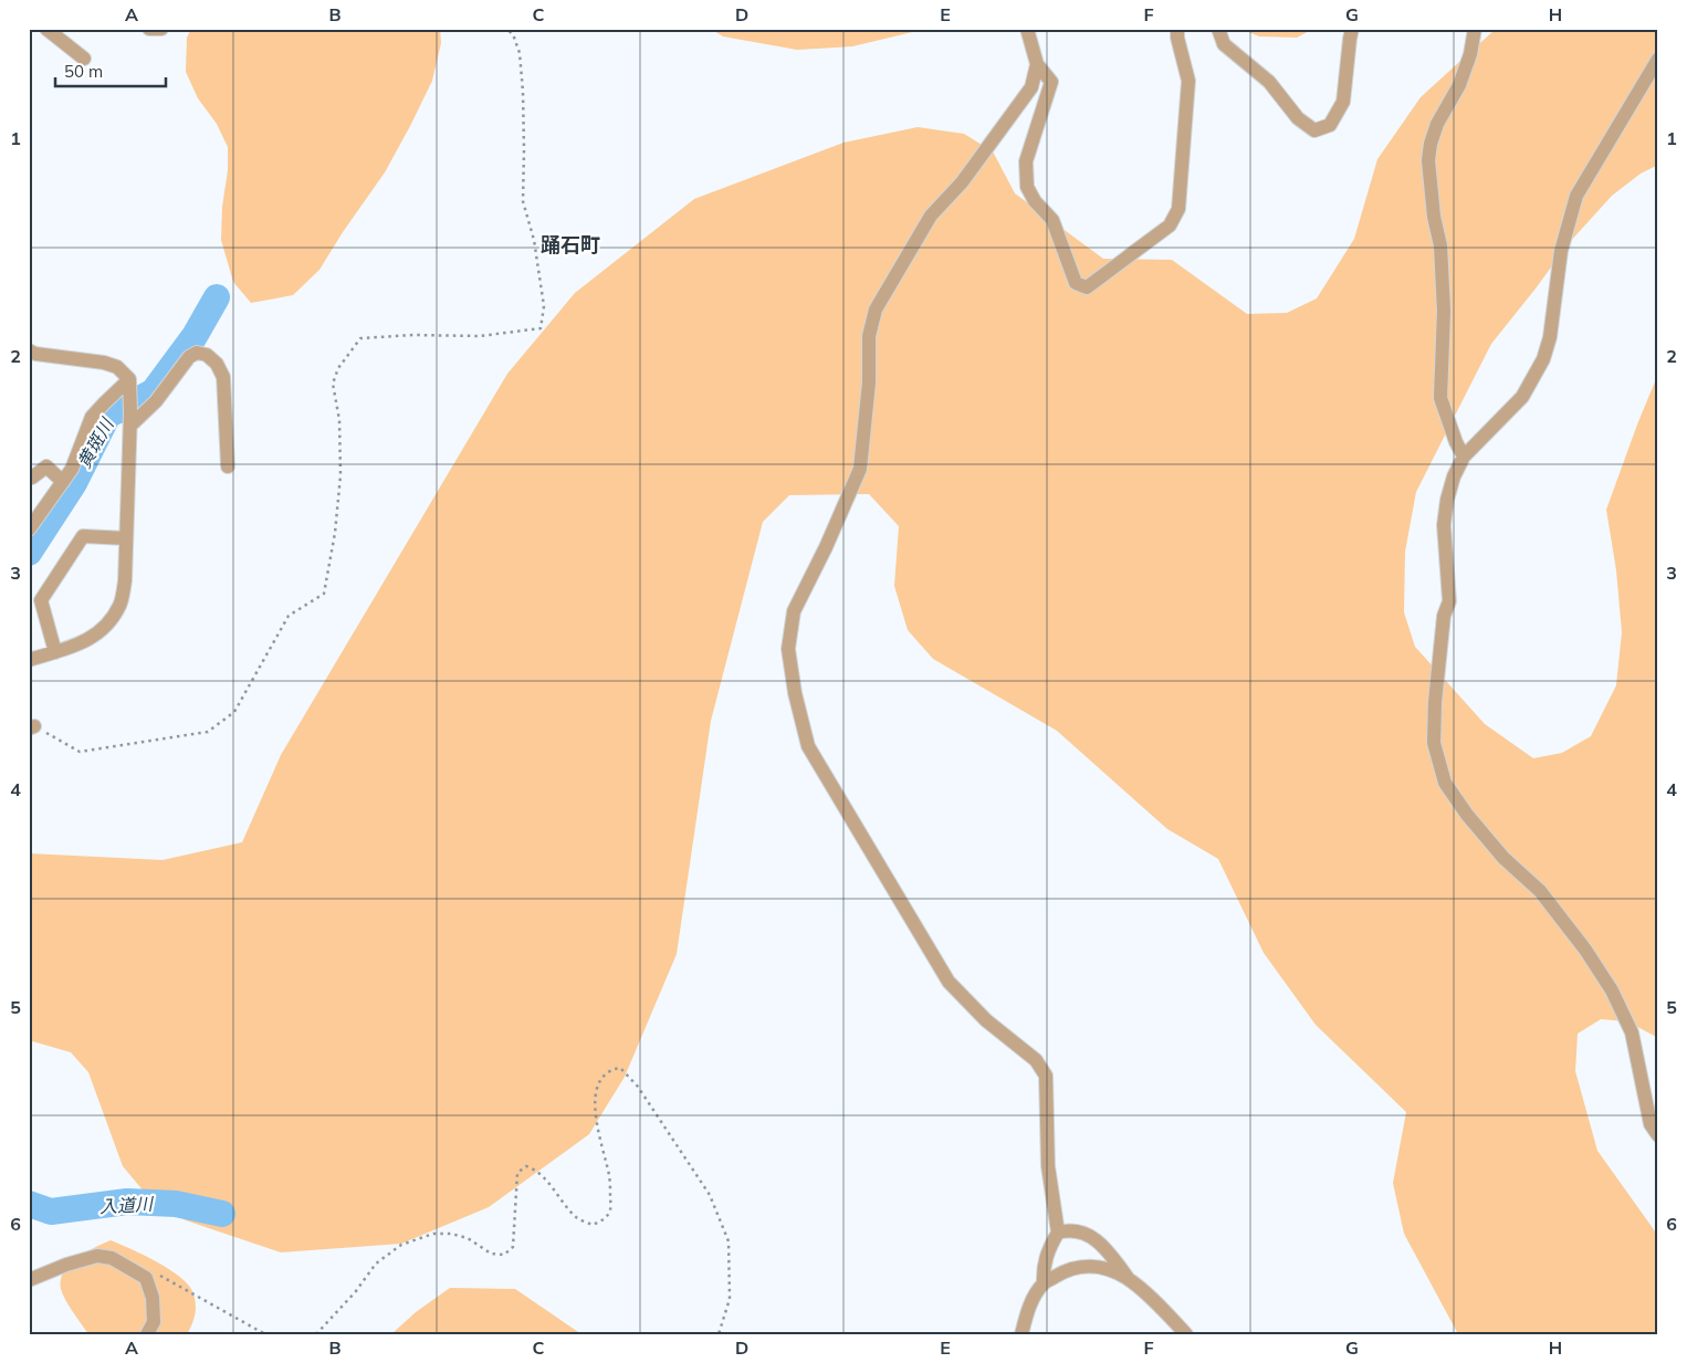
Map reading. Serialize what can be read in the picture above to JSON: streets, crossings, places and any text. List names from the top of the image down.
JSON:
{
  "districts": ["踊石町"],
  "water": ["黄斑川", "入道川"],
  "scale_bar": "50 m",
  "grid": {
    "columns": [
      "A",
      "B",
      "C",
      "D",
      "E",
      "F",
      "G",
      "H"
    ],
    "rows": [
      "1",
      "2",
      "3",
      "4",
      "5",
      "6"
    ]
  }
}
